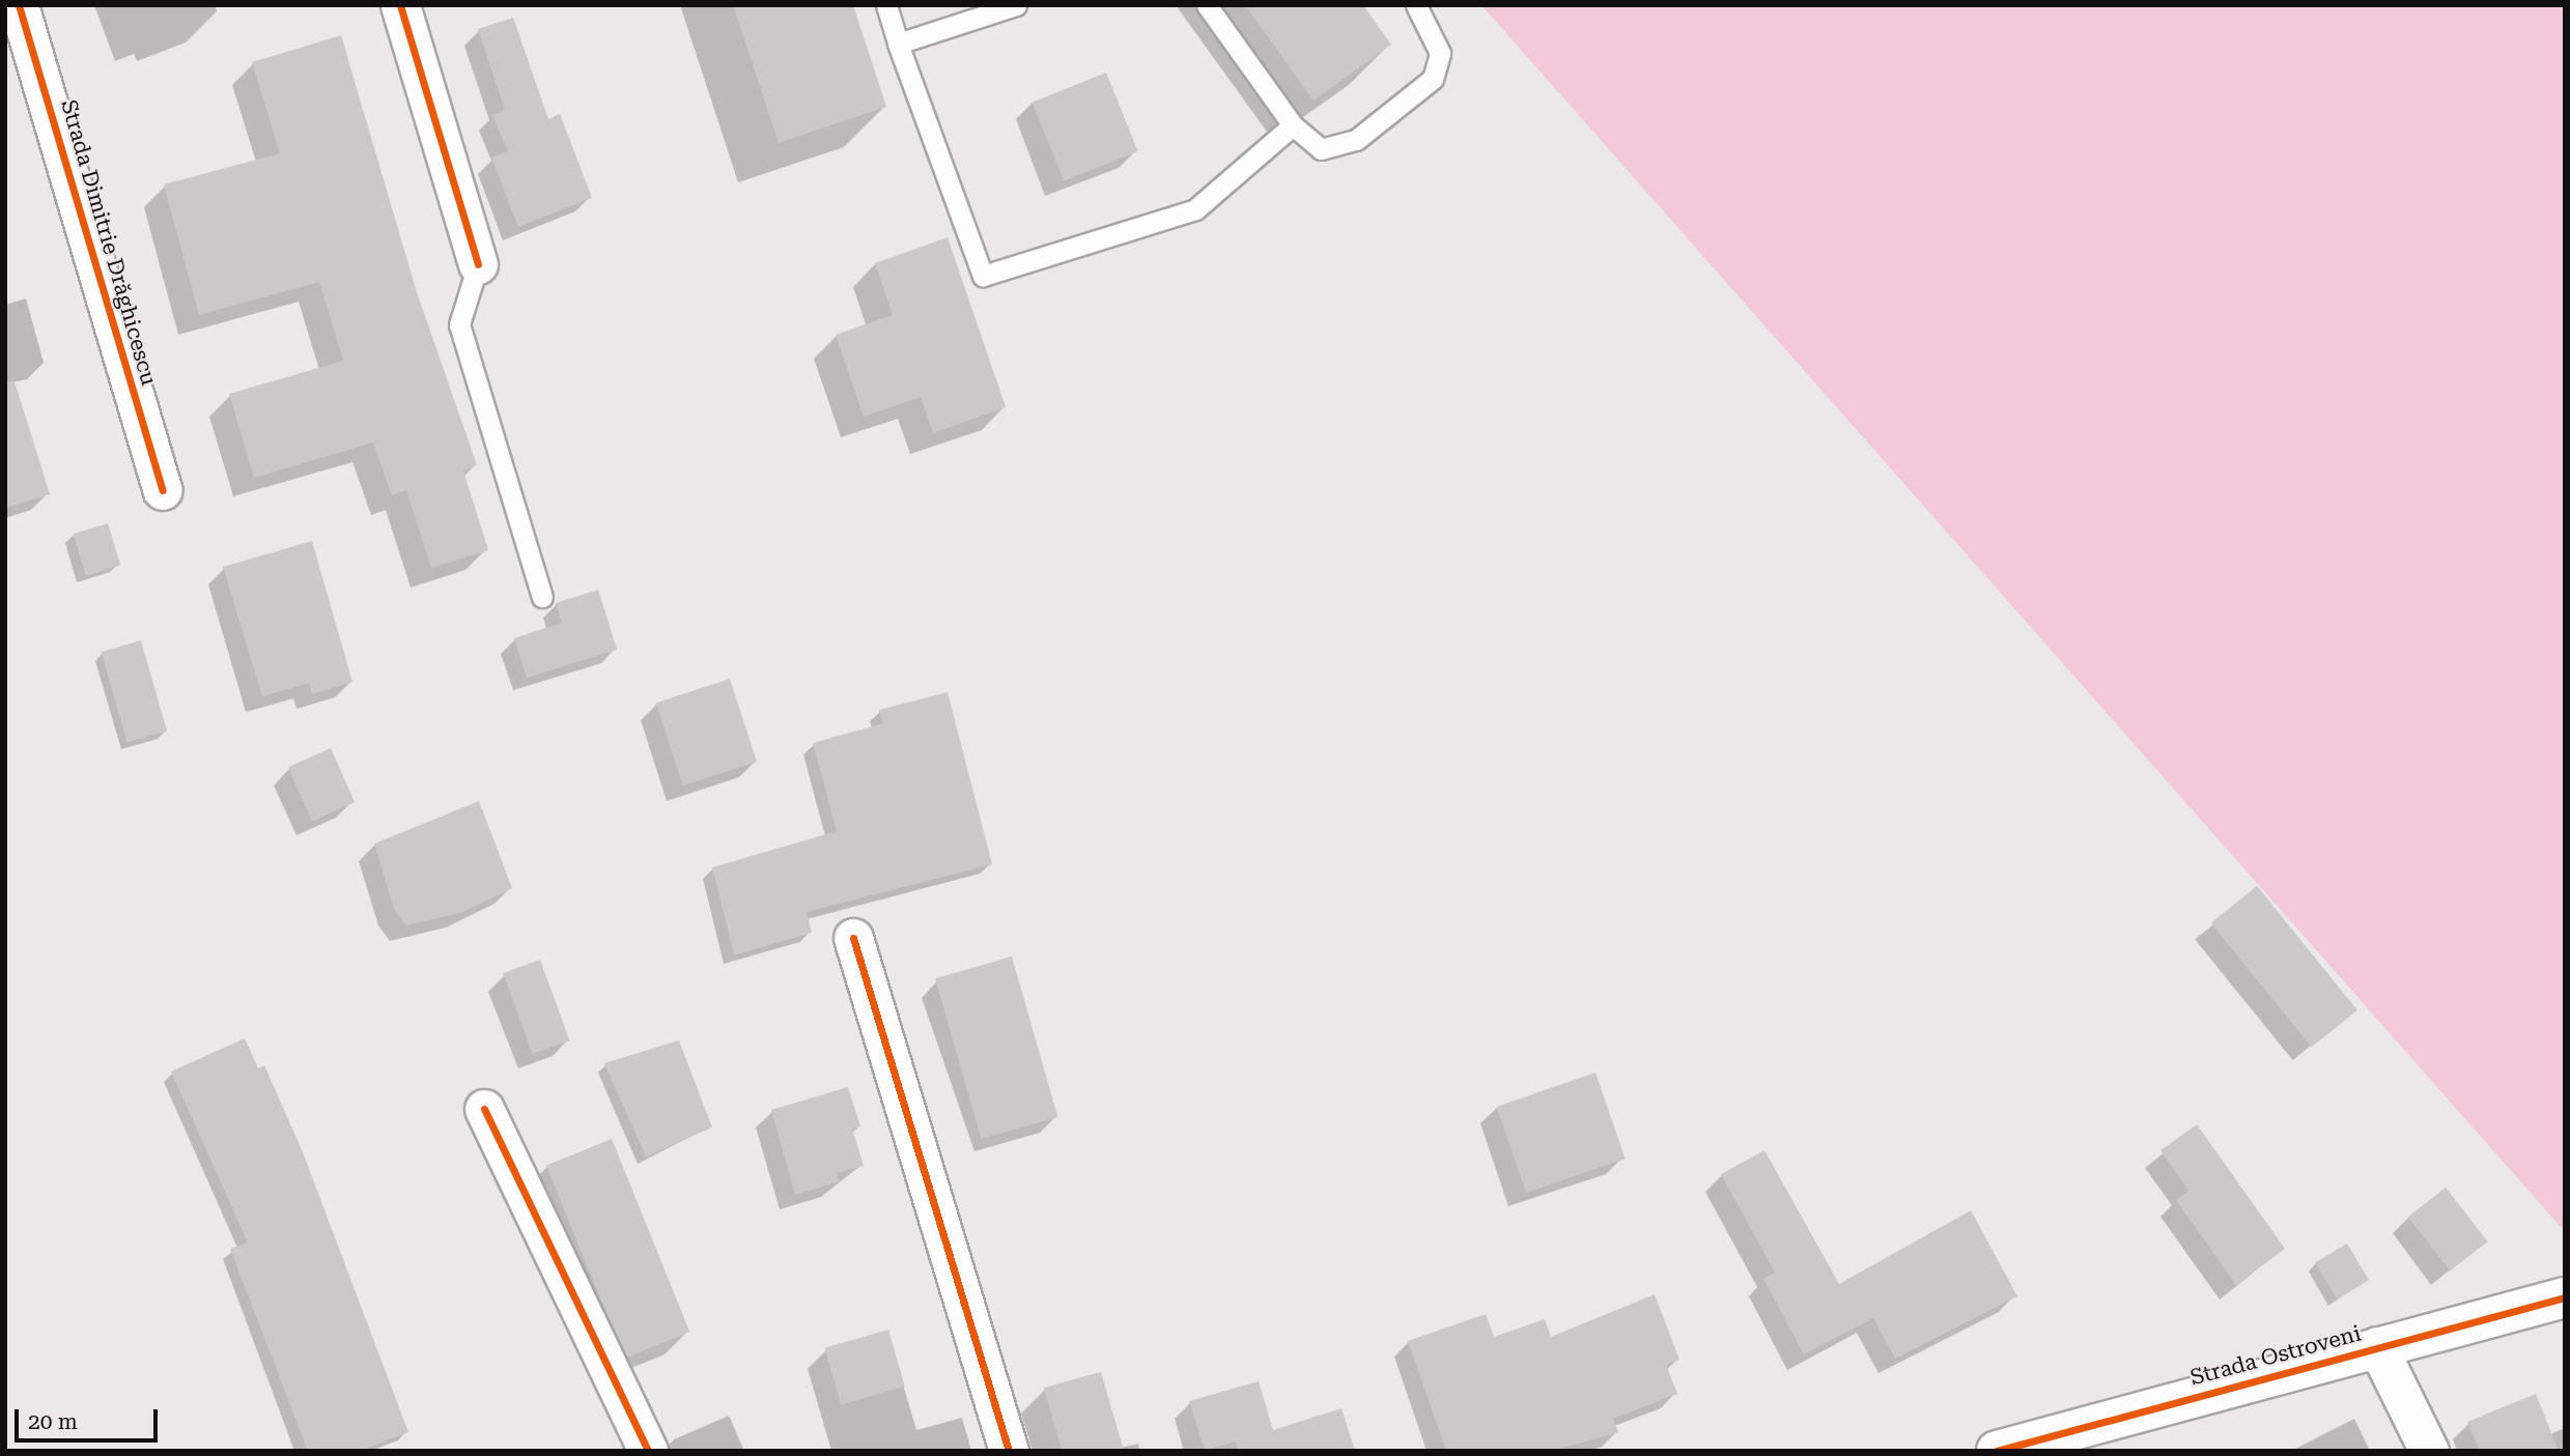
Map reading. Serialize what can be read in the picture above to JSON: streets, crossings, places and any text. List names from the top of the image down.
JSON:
{
  "streets": {
    "street": ["Strada Dimitrie Drăghicescu", "Strada Ostroveni"]
  },
  "scale_bar": "20 m"
}
